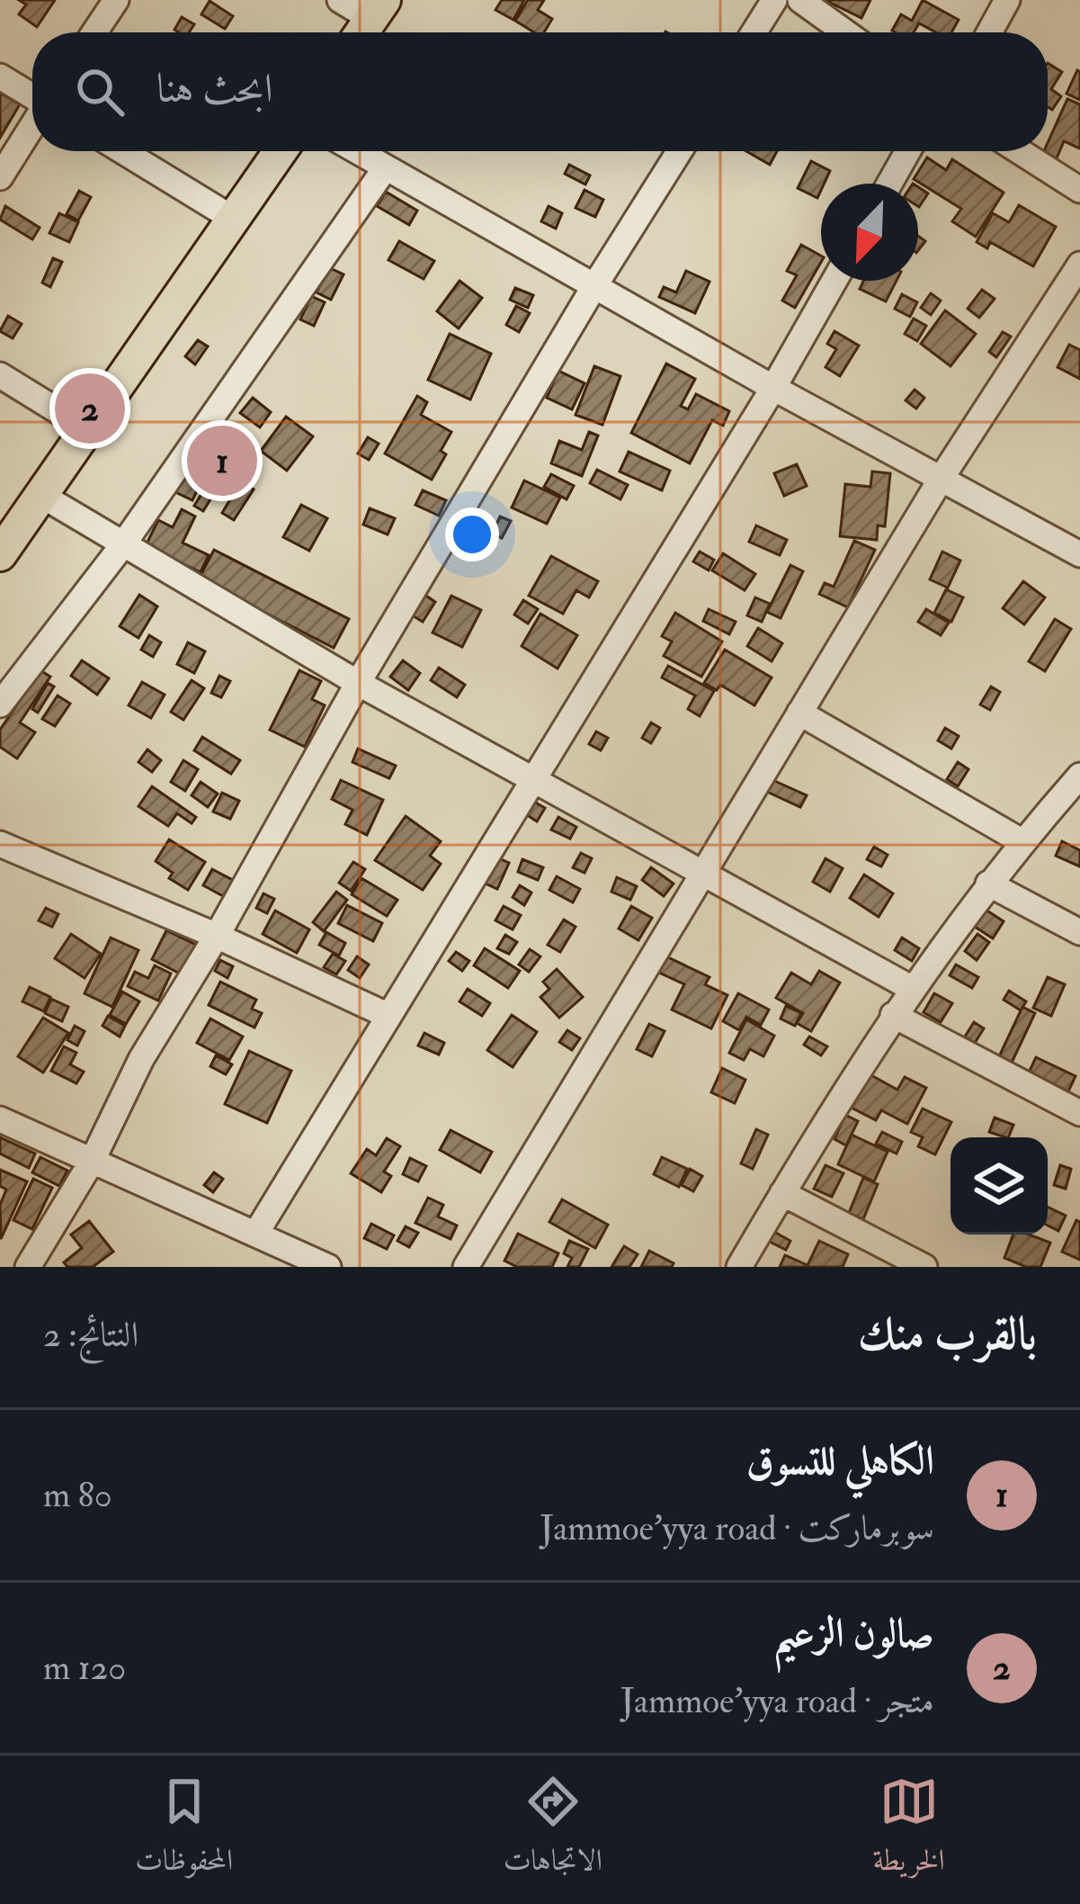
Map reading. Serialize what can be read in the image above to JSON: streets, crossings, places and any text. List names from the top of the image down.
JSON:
{
  "north": "bottom left",
  "page": {
    "search": "ابحث هنا",
    "pins": ["2", "1"],
    "heading": ["بالقرب منك", "النتائج: 2"],
    "list": [
      {
        "mark": "1",
        "name": "الكاهلي للتسوق",
        "note": "سوبرماركت · Jammoe'yya road",
        "value": "80 m"
      },
      {
        "mark": "2",
        "name": "صالون الزعيم",
        "note": "متجر · Jammoe'yya road",
        "value": "120 m"
      }
    ],
    "nav": ["الخريطة", "الاتجاهات", "المحفوظات"]
  }
}
